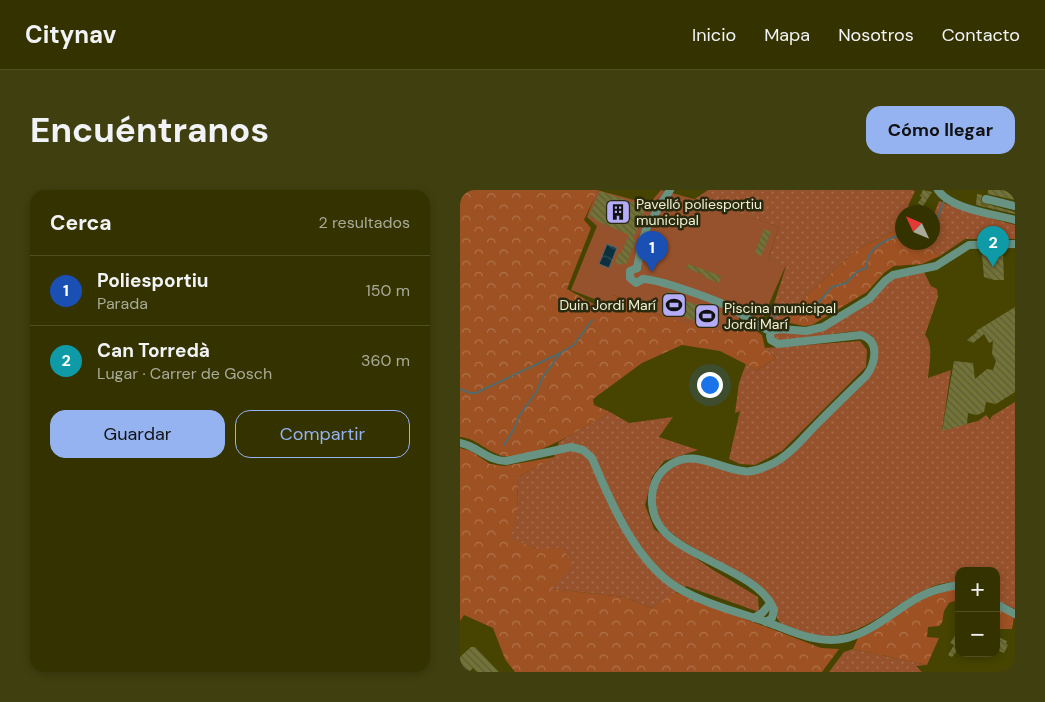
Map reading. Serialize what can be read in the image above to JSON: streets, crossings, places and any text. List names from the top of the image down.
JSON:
{
  "places": {
    "building": ["Pavelló poliesportiu municipal"],
    "sports": ["Duin Jordi Marí", "Piscina municipal Jordi Marí"]
  },
  "north": "top left",
  "page": {
    "header": "Citynav",
    "nav": [
      "Inicio",
      "Mapa",
      "Nosotros",
      "Contacto"
    ],
    "buttons": [
      "Cómo llegar",
      ["Guardar", "Compartir"]
    ],
    "title": "Encuéntranos",
    "heading": ["Cerca", "2 resultados"],
    "pins": ["2", "1"],
    "list": [
      {
        "mark": "1",
        "name": "Poliesportiu",
        "note": "Parada",
        "value": "150 m"
      },
      {
        "mark": "2",
        "name": "Can Torredà",
        "note": "Lugar · Carrer de Gosch",
        "value": "360 m"
      }
    ],
    "map_buttons": ["+", "−"]
  }
}
